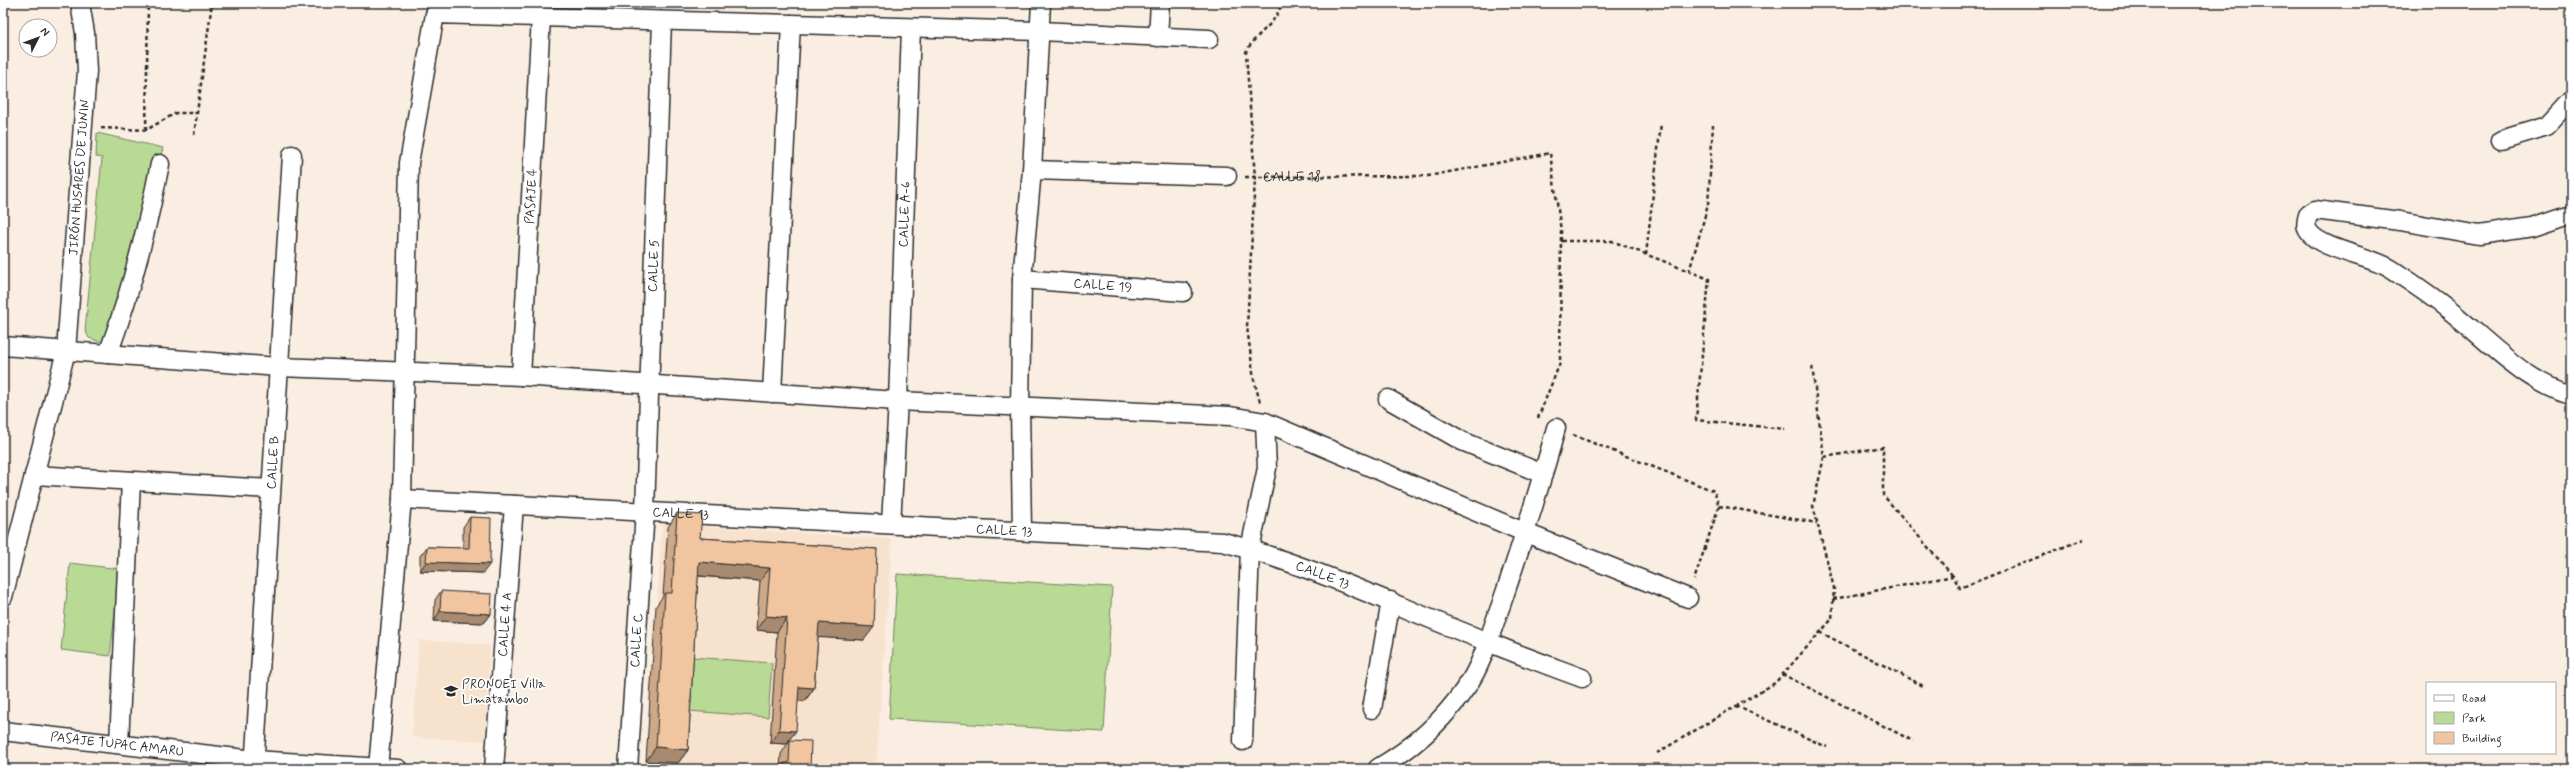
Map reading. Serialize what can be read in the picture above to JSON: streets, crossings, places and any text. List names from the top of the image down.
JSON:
{
  "streets": {
    "street": [
      "JIRÓN HUSARES DE JUNIN",
      "PASAJE 4",
      "CALLE A-6",
      "CALLE 5",
      "CALLE 19",
      "CALLE B",
      "CALLE 13",
      "CALLE 4 A",
      "CALLE C",
      "PASAJE TUPAC AMARU"
    ],
    "path": ["CALLE 18"]
  },
  "crossings": [
    ["CALLE A-6", "CALLE 13"],
    ["CALLE 5", "CALLE 13"],
    ["CALLE 5", "CALLE C"],
    ["CALLE B", "PASAJE TUPAC AMARU"],
    ["CALLE 13", "CALLE 4 A"],
    ["CALLE 13", "CALLE C"]
  ],
  "places": {
    "school or university": ["PRONOEI Villa Limatambo"]
  },
  "legend": ["Road", "Park", "Building"],
  "north": "top right"
}
